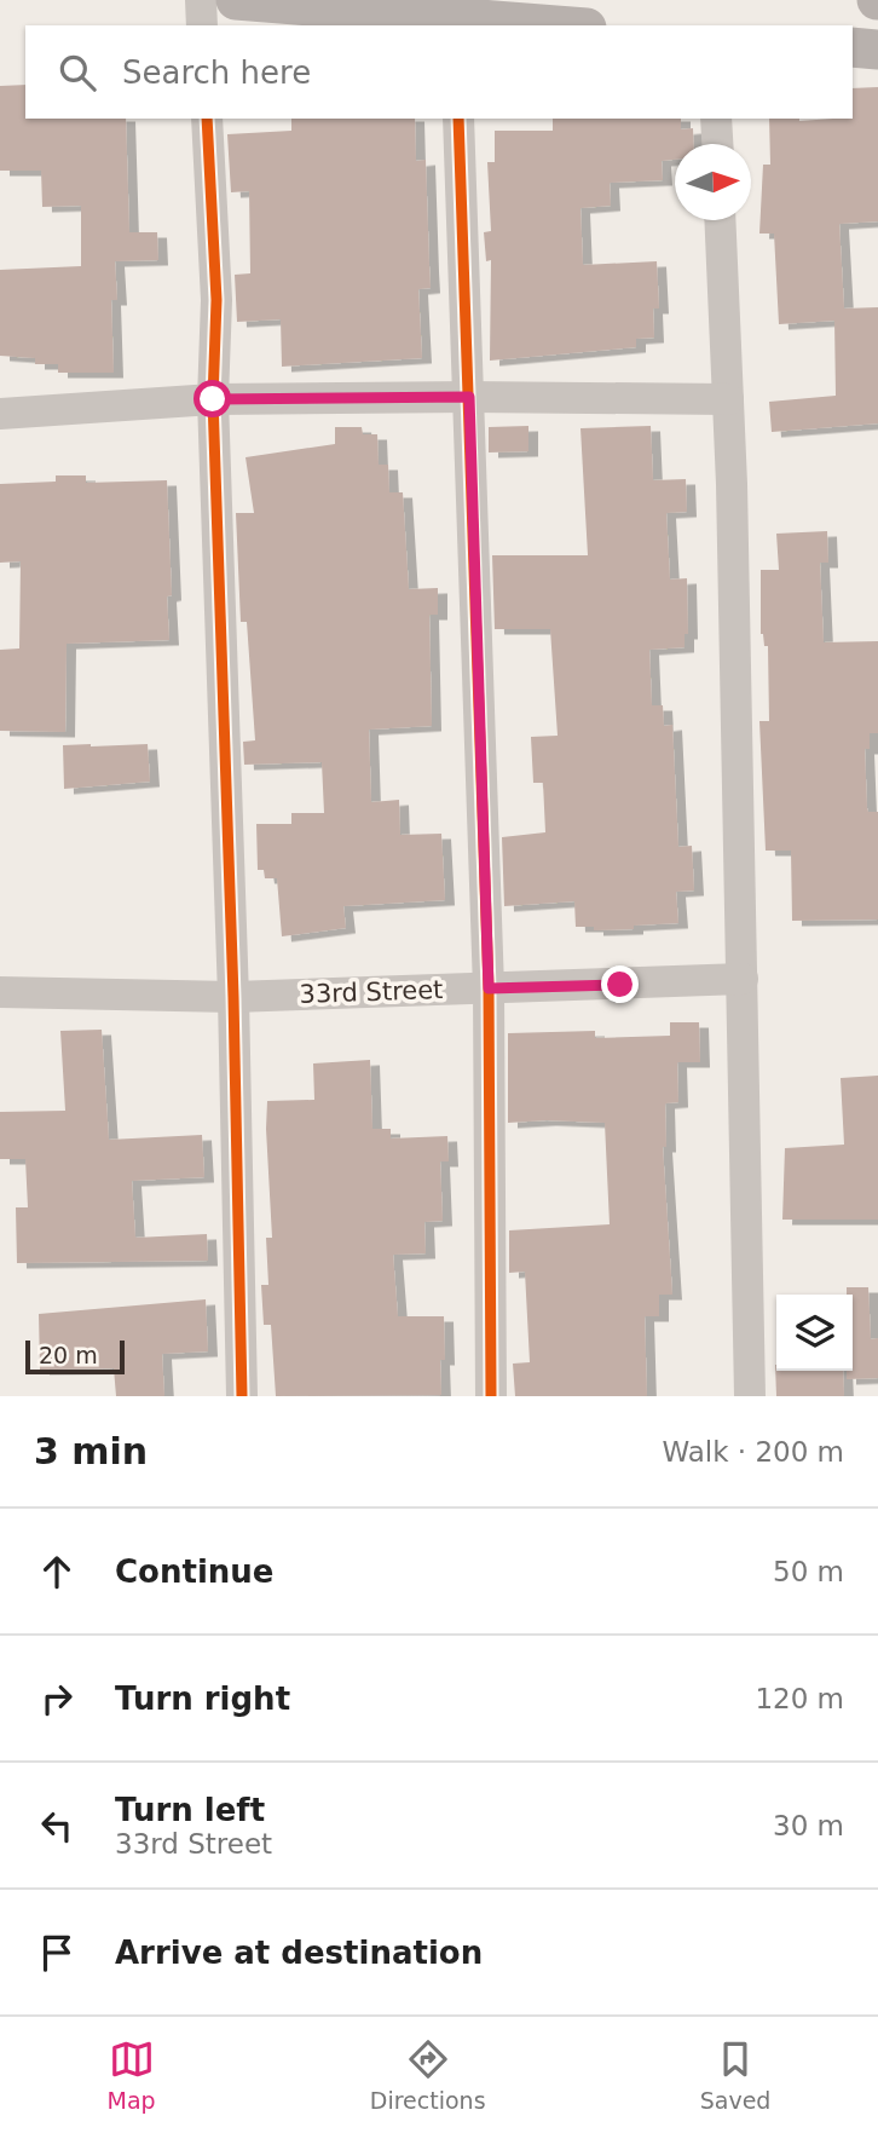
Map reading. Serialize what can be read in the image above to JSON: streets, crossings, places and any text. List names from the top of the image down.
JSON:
{
  "streets": {
    "street": ["33rd Street"]
  },
  "scale_bar": "20 m",
  "north": "right",
  "page": {
    "search": "Search here",
    "scale": "20 m",
    "heading": ["3 min", "Walk · 200 m"],
    "list": [
      ["Continue", "50 m"],
      ["Turn right", "120 m"],
      ["Turn left", "33rd Street", "30 m"],
      "Arrive at destination"
    ],
    "nav": ["Map", "Directions", "Saved"]
  }
}
